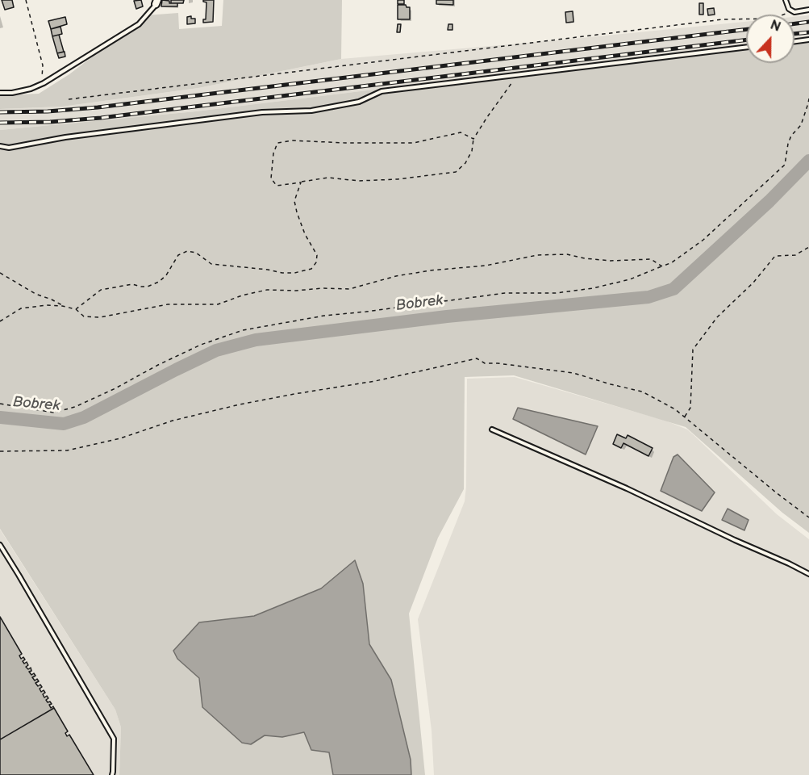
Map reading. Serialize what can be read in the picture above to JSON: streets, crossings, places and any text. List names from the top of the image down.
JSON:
{
  "water": ["Bobrek"],
  "north": "top"
}
